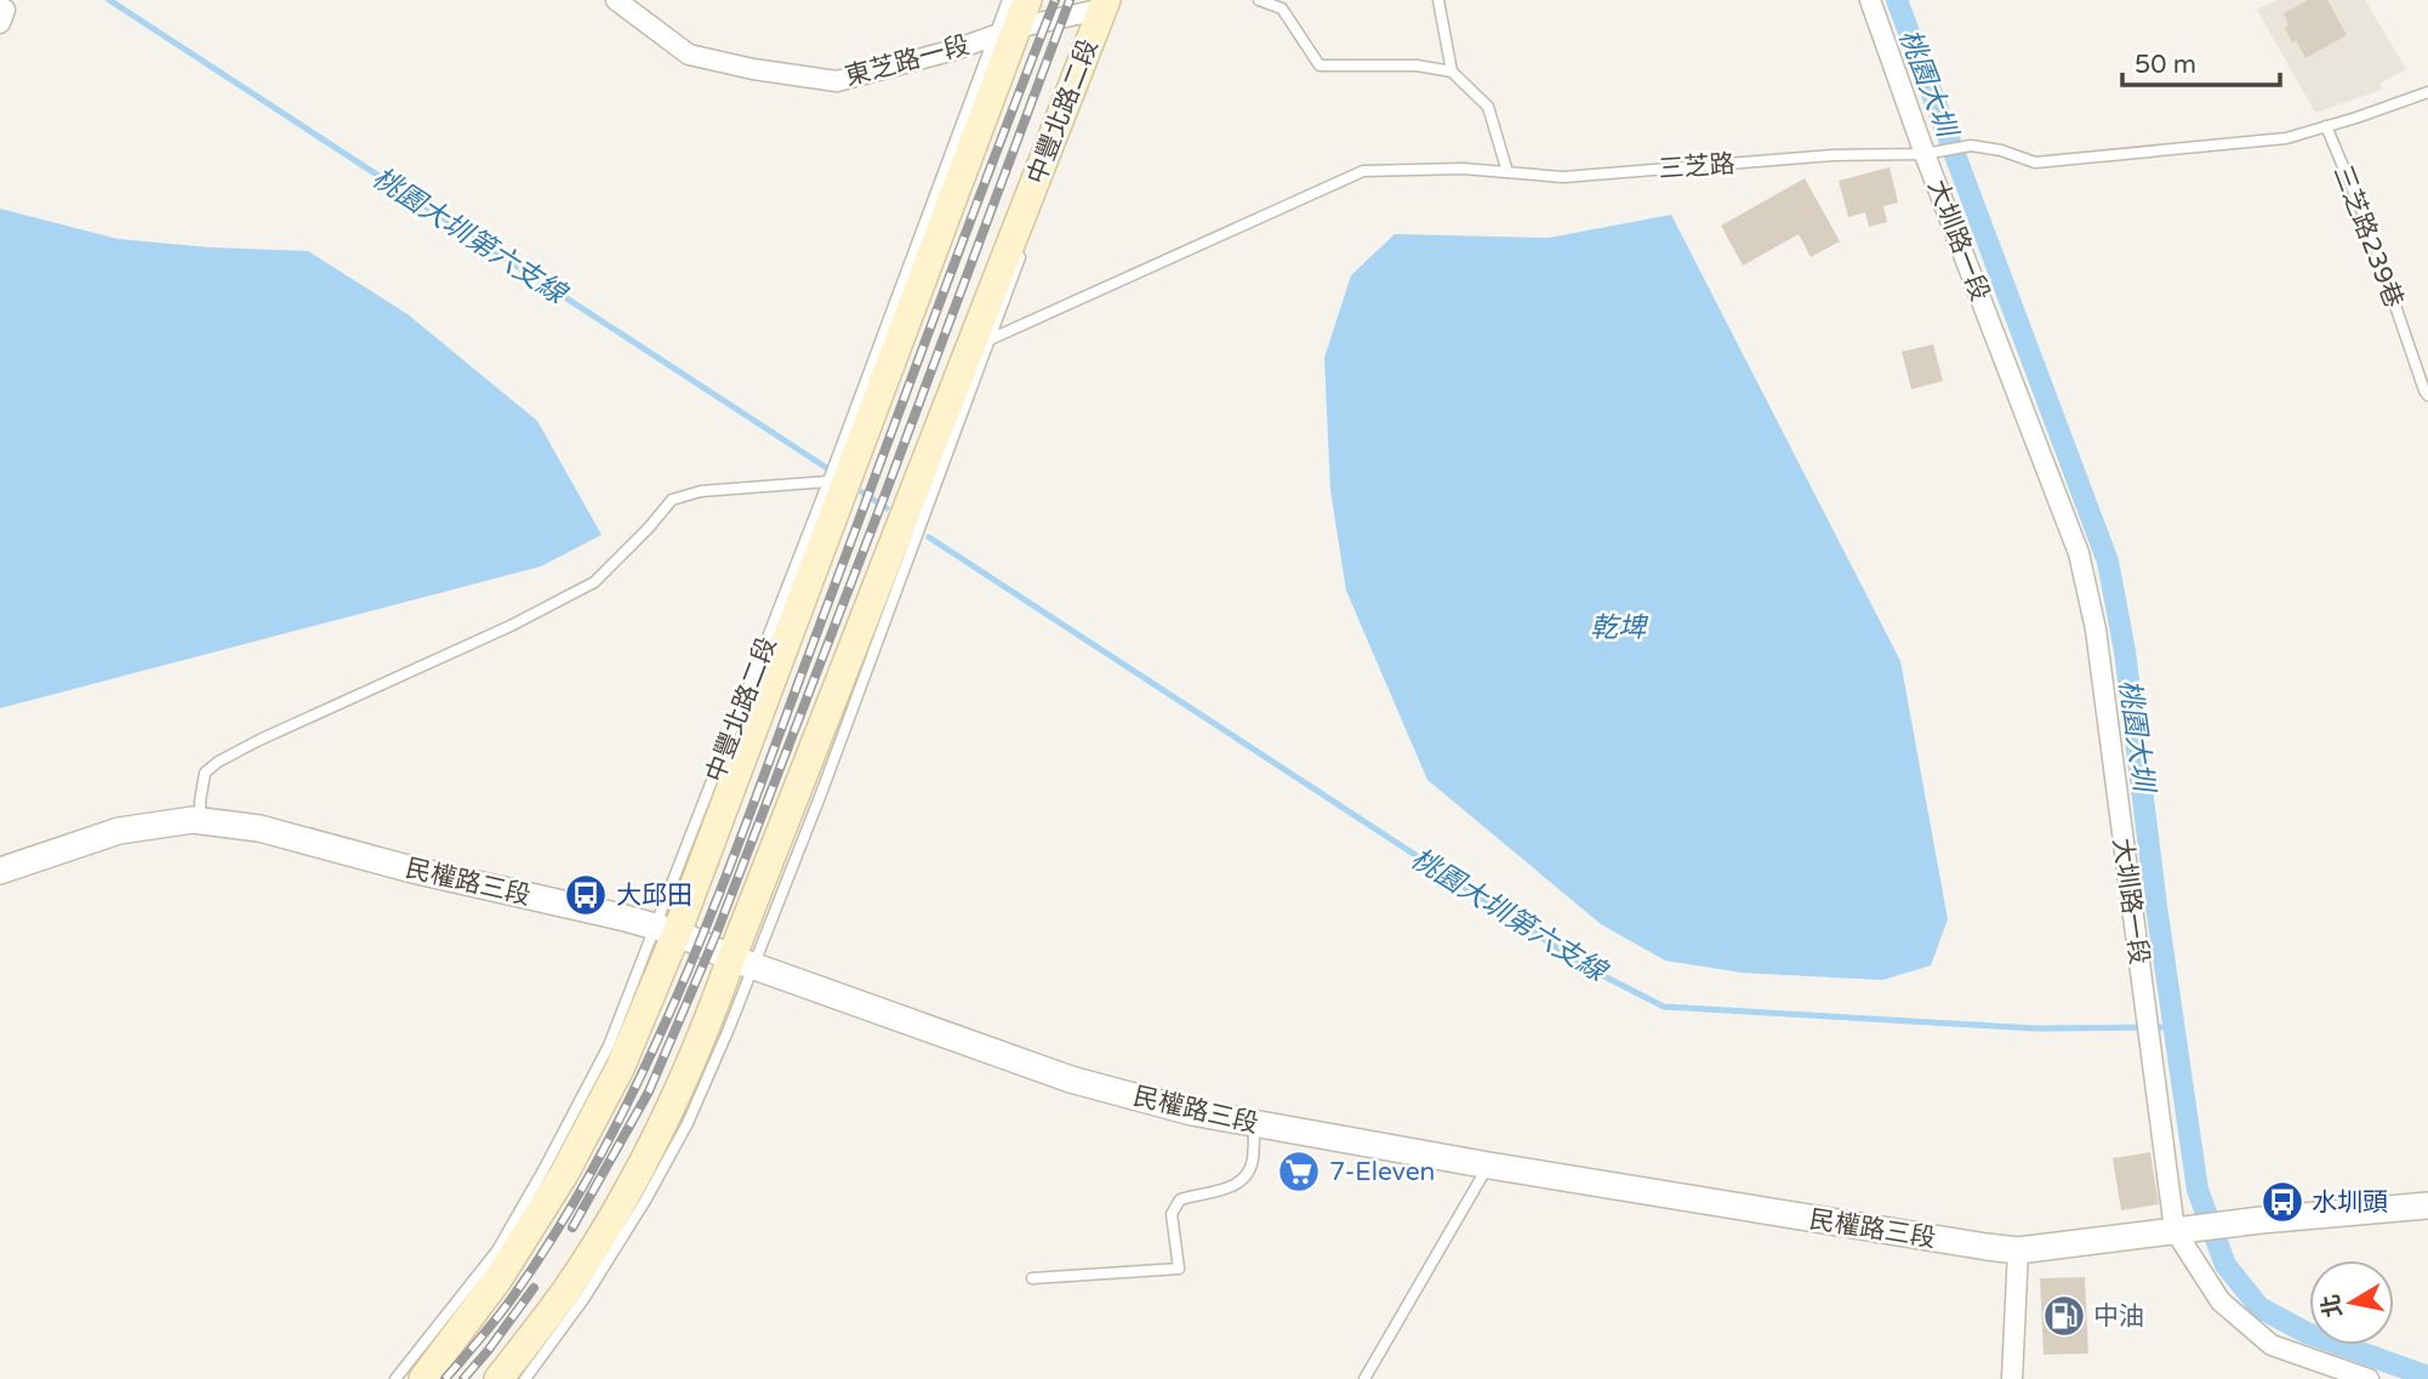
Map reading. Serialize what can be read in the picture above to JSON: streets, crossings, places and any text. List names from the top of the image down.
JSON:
{
  "streets": {
    "main road": ["中豐北路二段"],
    "street": ["東芝路一段", "大圳路一段", "民權路三段"],
    "lane": ["三芝路", "三芝路239巷"]
  },
  "crossings": [
    ["東芝路一段", "中豐北路二段"],
    ["中豐北路二段", "三芝路"],
    ["中豐北路二段", "民權路三段"],
    ["三芝路", "三芝路239巷"],
    ["三芝路", "大圳路一段"],
    ["大圳路一段", "民權路三段"]
  ],
  "water": ["桃園大圳", "桃園大圳第六支線", "乾埤"],
  "places": {
    "bus stop": ["大邱田", "水圳頭"],
    "supermarket": ["7-Eleven"],
    "fuel station": ["中油"]
  },
  "scale_bar": "50 m",
  "north": "left"
}
